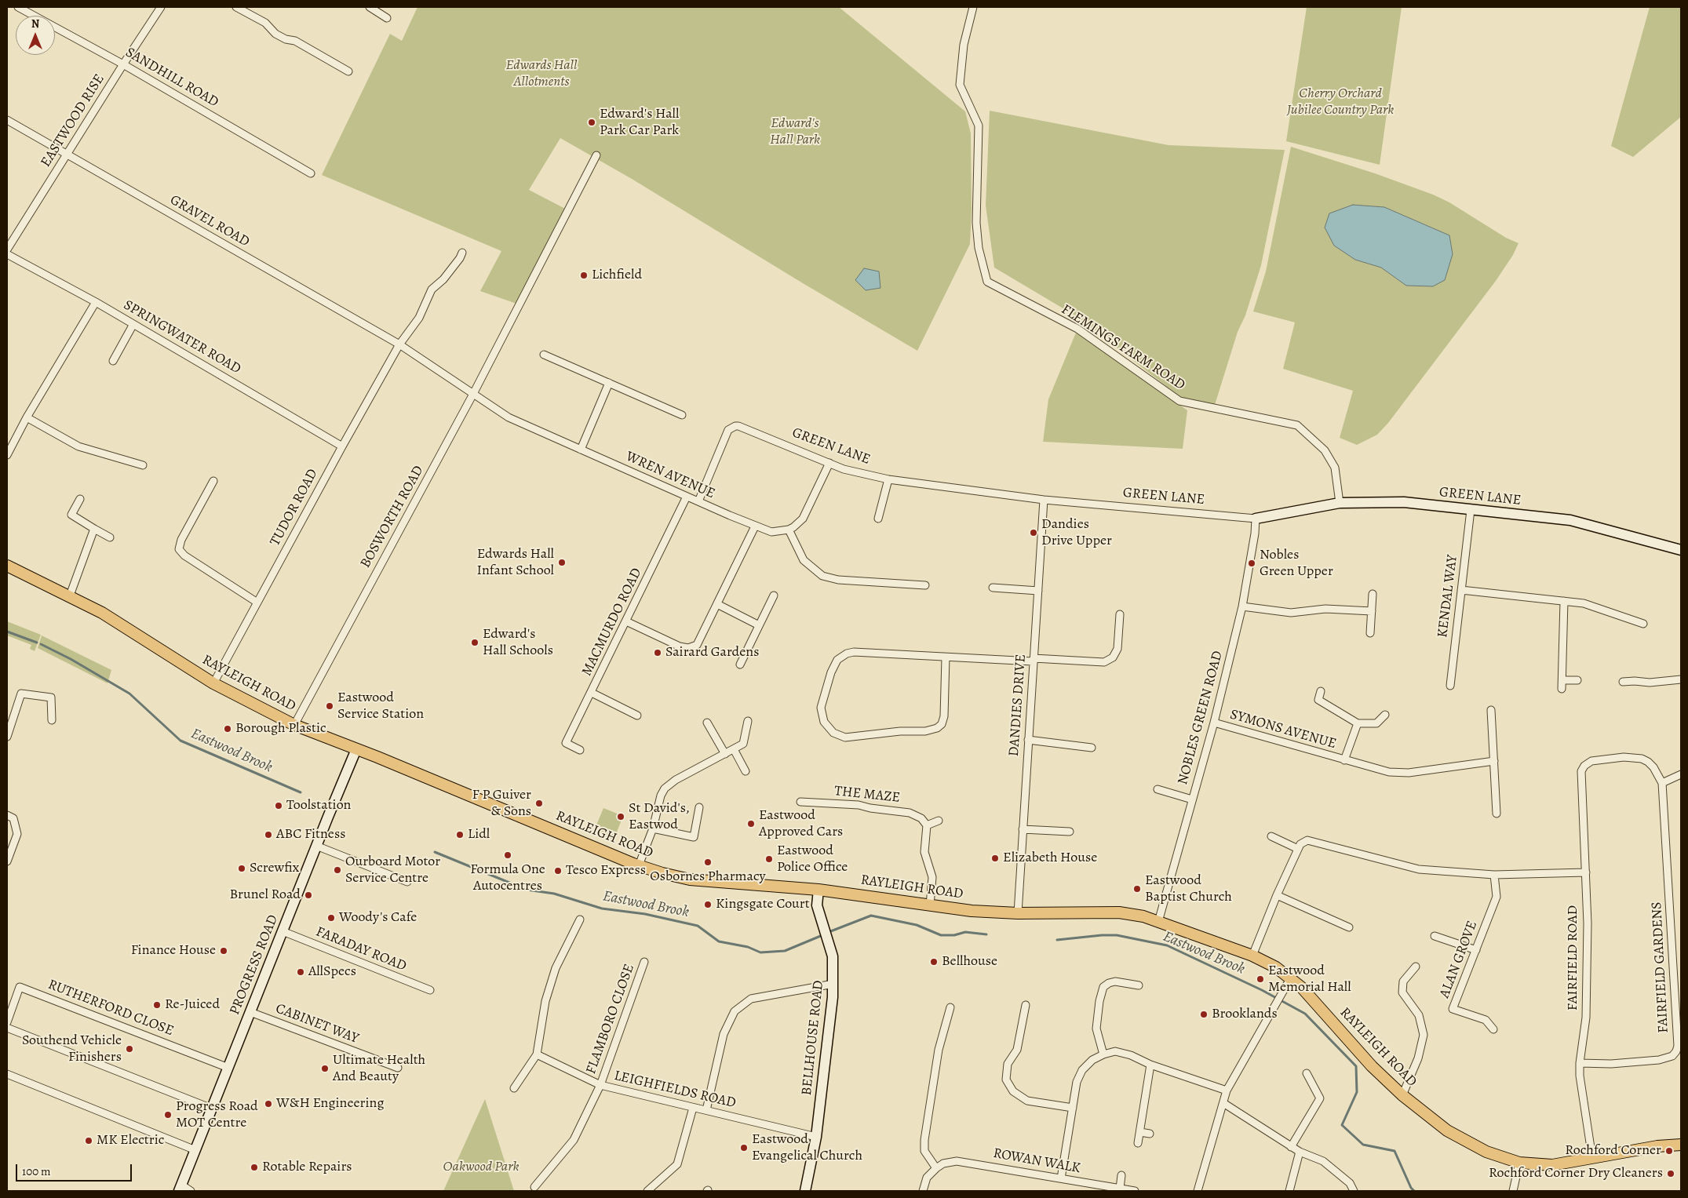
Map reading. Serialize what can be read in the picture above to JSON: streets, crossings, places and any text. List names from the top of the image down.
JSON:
{
  "streets": {
    "main road": ["RAYLEIGH ROAD"],
    "street": [
      "SANDHILL ROAD",
      "EASTWOOD RISE",
      "GRAVEL ROAD",
      "SPRINGWATER ROAD",
      "FLEMINGS FARM ROAD",
      "GREEN LANE",
      "WREN AVENUE",
      "TUDOR ROAD",
      "BOSWORTH ROAD",
      "KENDAL WAY",
      "MACMURDO ROAD",
      "DANDIES DRIVE",
      "NOBLES GREEN ROAD",
      "SYMONS AVENUE",
      "THE MAZE",
      "FARADAY ROAD",
      "FAIRFIELD ROAD",
      "ALAN GROVE",
      "PROGRESS ROAD",
      "FAIRFIELD GARDENS",
      "RUTHERFORD CLOSE",
      "FLAMBORO CLOSE",
      "CABINET WAY",
      "BELLHOUSE ROAD",
      "LEIGHFIELDS ROAD",
      "ROWAN WALK"
    ]
  },
  "crossings": [
    ["SANDHILL ROAD", "EASTWOOD RISE"],
    ["EASTWOOD RISE", "GRAVEL ROAD"],
    ["GRAVEL ROAD", "WREN AVENUE"],
    ["GRAVEL ROAD", "TUDOR ROAD"],
    ["GRAVEL ROAD", "BOSWORTH ROAD"],
    ["SPRINGWATER ROAD", "TUDOR ROAD"],
    ["FLEMINGS FARM ROAD", "GREEN LANE"],
    ["GREEN LANE", "WREN AVENUE"],
    ["GREEN LANE", "KENDAL WAY"],
    ["GREEN LANE", "DANDIES DRIVE"],
    ["GREEN LANE", "NOBLES GREEN ROAD"],
    ["WREN AVENUE", "BOSWORTH ROAD"],
    ["WREN AVENUE", "MACMURDO ROAD"],
    ["TUDOR ROAD", "RAYLEIGH ROAD"],
    ["BOSWORTH ROAD", "RAYLEIGH ROAD"],
    ["RAYLEIGH ROAD", "DANDIES DRIVE"],
    ["RAYLEIGH ROAD", "NOBLES GREEN ROAD"],
    ["RAYLEIGH ROAD", "FAIRFIELD ROAD"],
    ["RAYLEIGH ROAD", "PROGRESS ROAD"],
    ["RAYLEIGH ROAD", "BELLHOUSE ROAD"],
    ["NOBLES GREEN ROAD", "SYMONS AVENUE"],
    ["FARADAY ROAD", "PROGRESS ROAD"],
    ["FAIRFIELD ROAD", "FAIRFIELD GARDENS"],
    ["PROGRESS ROAD", "RUTHERFORD CLOSE"],
    ["PROGRESS ROAD", "CABINET WAY"],
    ["FLAMBORO CLOSE", "LEIGHFIELDS ROAD"],
    ["BELLHOUSE ROAD", "LEIGHFIELDS ROAD"]
  ],
  "water": ["Eastwood Brook"],
  "parks": [
    "Edwards Hall Allotments",
    "Cherry Orchard Jubilee Country Park",
    "Edward's Hall Park",
    "Oakwood Park"
  ],
  "places": [
    "Edward's Hall Park Car Park",
    "Lichfield",
    "Dandies Drive Upper",
    "Edwards Hall Infant School",
    "Nobles Green Upper",
    "Edward's Hall Schools",
    "Sairard Gardens",
    "Eastwood Service Station",
    "Borough Plastic",
    "F P Guiver & Sons",
    "Toolstation",
    "St David's, Eastwod",
    "Eastwood Approved Cars",
    "ABC Fitness",
    "Lidl",
    "Formula One Autocentres",
    "Elizabeth House",
    "Eastwood Police Office",
    "Osbornes Pharmacy",
    "Screwfix",
    "Ourboard Motor Service Centre",
    "Tesco Express",
    "Eastwood Baptist Church",
    "Brunel Road",
    "Kingsgate Court",
    "Woody's Cafe",
    "Finance House",
    "Bellhouse",
    "AllSpecs",
    "Eastwood Memorial Hall",
    "Re-Juiced",
    "Brooklands",
    "Southend Vehicle Finishers",
    "Ultimate Health And Beauty",
    "W&H Engineering",
    "Progress Road MOT Centre",
    "MK Electric",
    "Eastwood Evangelical Church",
    "Rochford Corner",
    "Rotable Repairs",
    "Rochford Corner Dry Cleaners"
  ],
  "scale_bar": "100 m",
  "north": "top"
}
